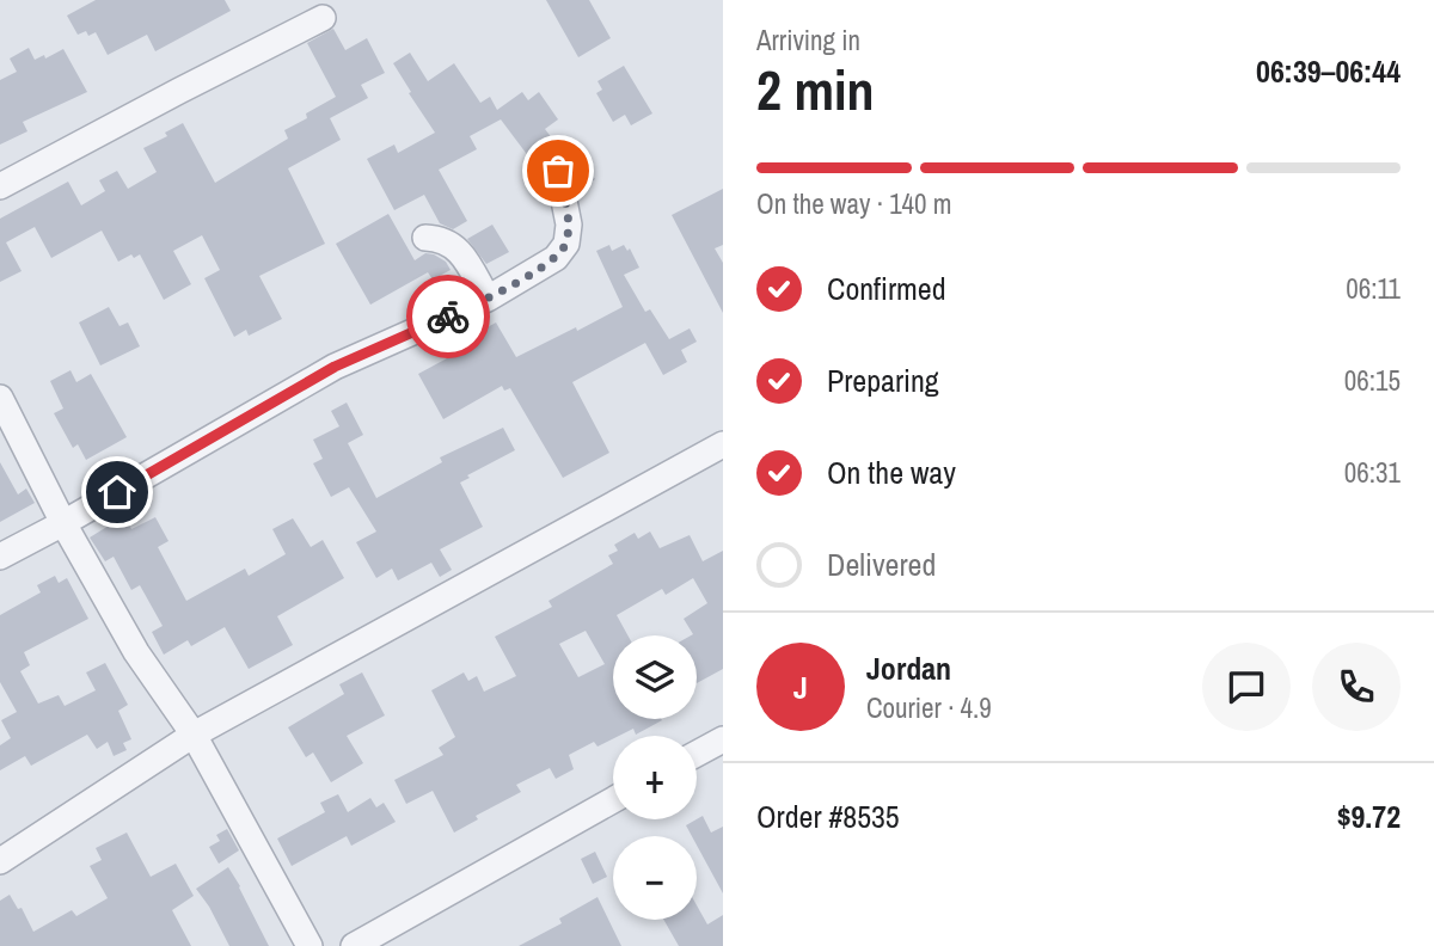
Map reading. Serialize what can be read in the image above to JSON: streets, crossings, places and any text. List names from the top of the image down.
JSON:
{
  "page": {
    "heading": ["2 min", "Arriving in", "06:39–06:44"],
    "panel": [
      "Jordan",
      "Courier · 4.9",
      "Order #8535",
      "$9.72"
    ],
    "bar": "On the way · 140 m",
    "list": [
      ["Confirmed", "06:11"],
      ["Preparing", "06:15"],
      ["On the way", "06:31"],
      "Delivered"
    ],
    "map_buttons": ["+", "−"],
    "round": "J"
  }
}
